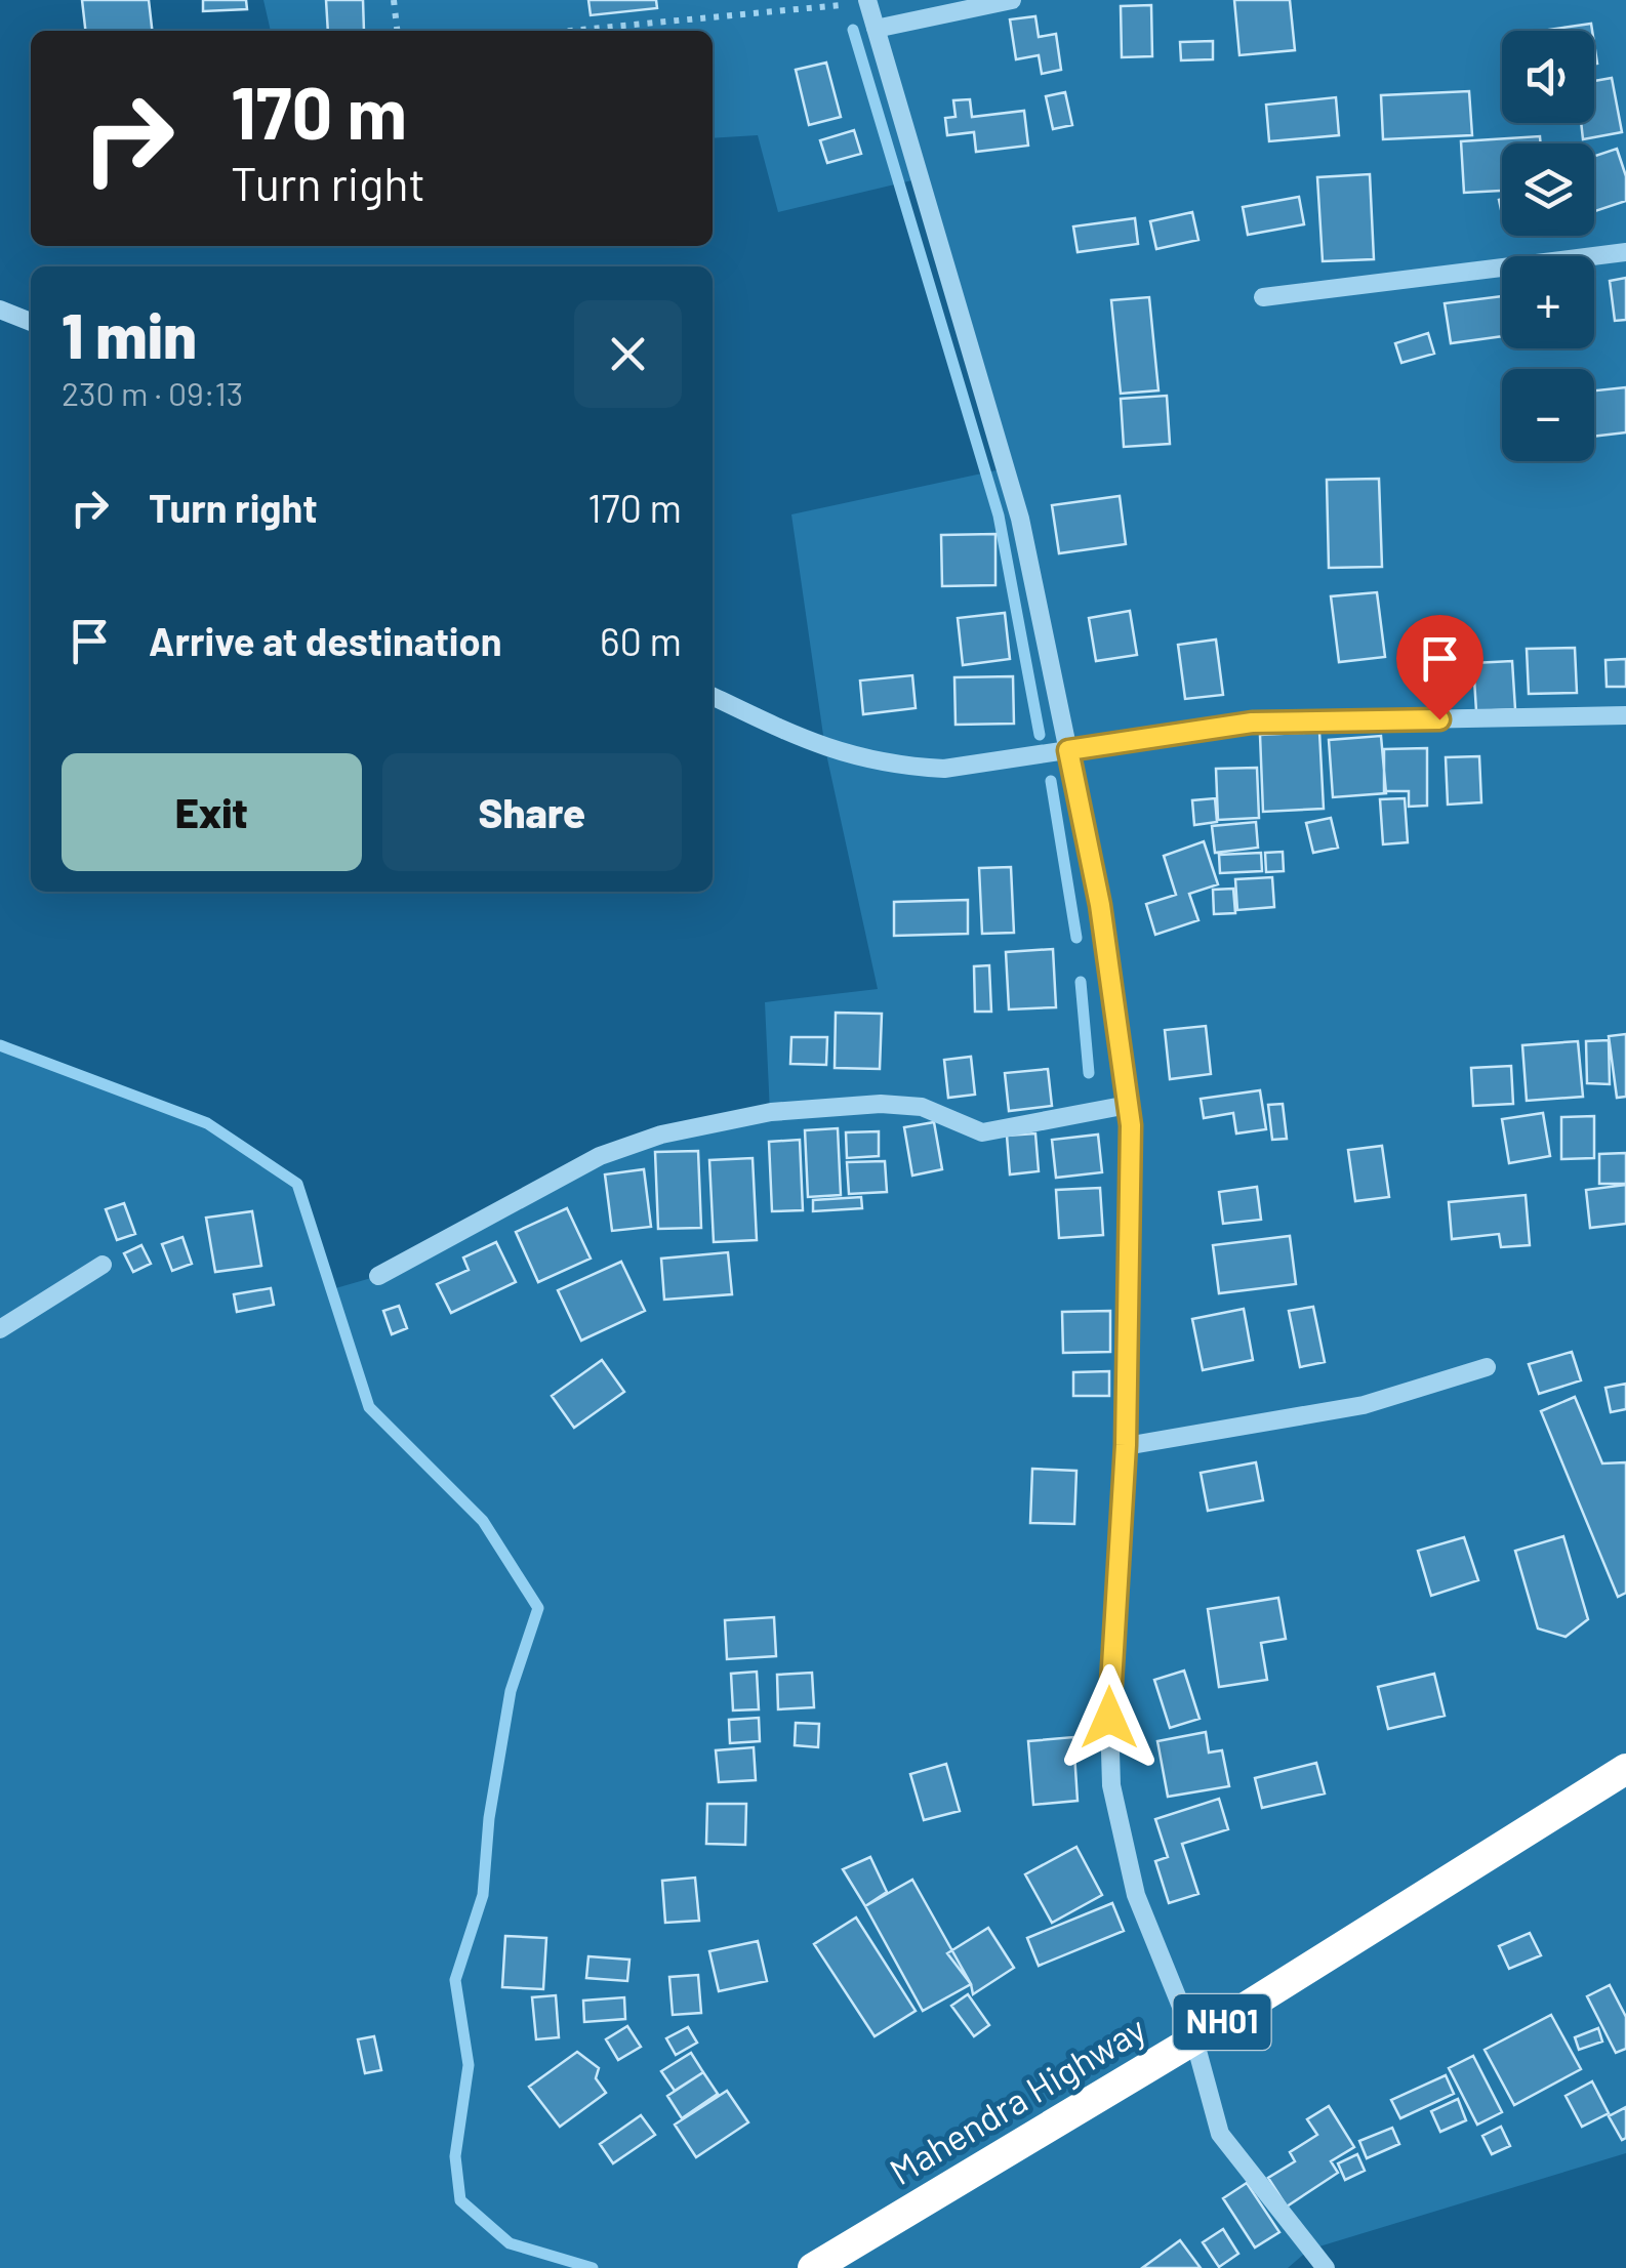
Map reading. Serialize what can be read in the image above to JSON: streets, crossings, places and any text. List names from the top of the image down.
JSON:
{
  "streets": {
    "highway": ["NH01", "Mahendra Highway"]
  },
  "page": {
    "map_buttons": ["+", "−"],
    "turn": ["170 m", "Turn right"],
    "heading": ["1 min", "230 m · 09:13"],
    "list": [
      {
        "name": "Turn right",
        "value": "170 m"
      },
      {
        "name": "Arrive at destination",
        "value": "60 m"
      }
    ],
    "buttons": ["Exit", "Share"]
  }
}
